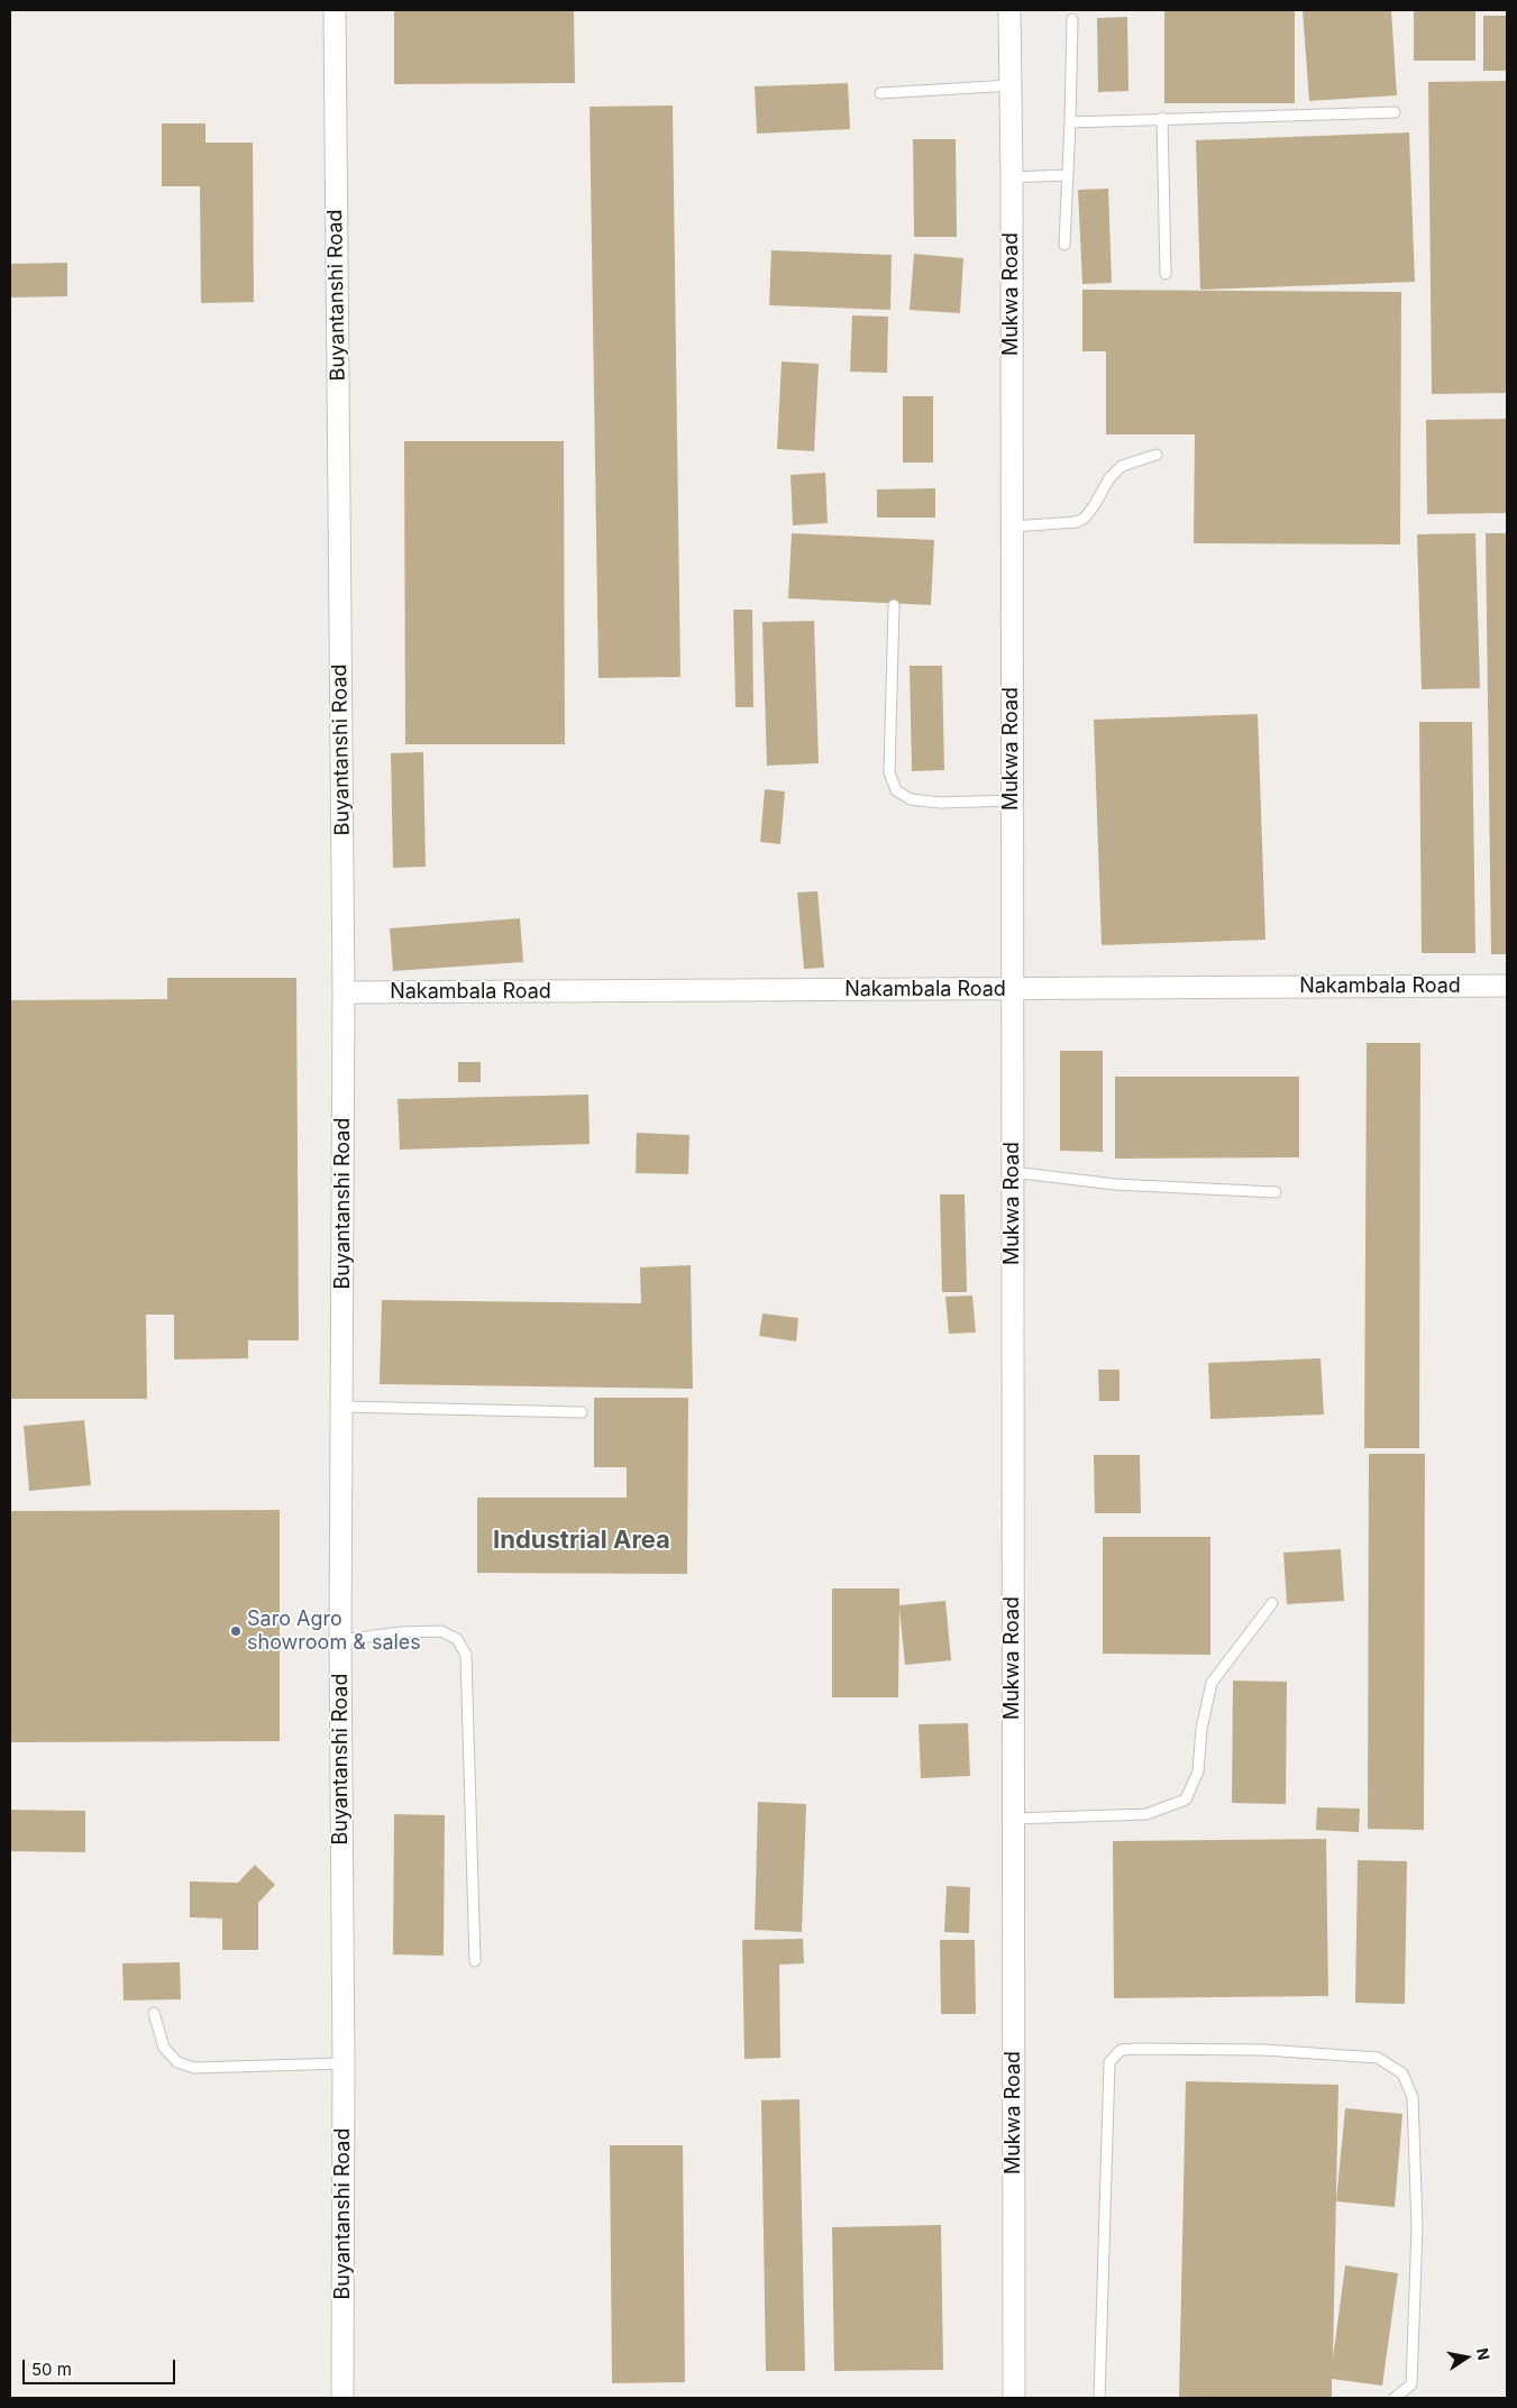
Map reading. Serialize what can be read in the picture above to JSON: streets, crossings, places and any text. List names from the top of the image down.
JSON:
{
  "streets": {
    "street": ["Mukwa Road", "Buyantanshi Road", "Nakambala Road"]
  },
  "crossings": [
    ["Mukwa Road", "Nakambala Road"],
    ["Buyantanshi Road", "Nakambala Road"]
  ],
  "districts": ["Industrial Area"],
  "places": ["Saro Agro showroom & sales"],
  "scale_bar": "50 m",
  "north": "right"
}
